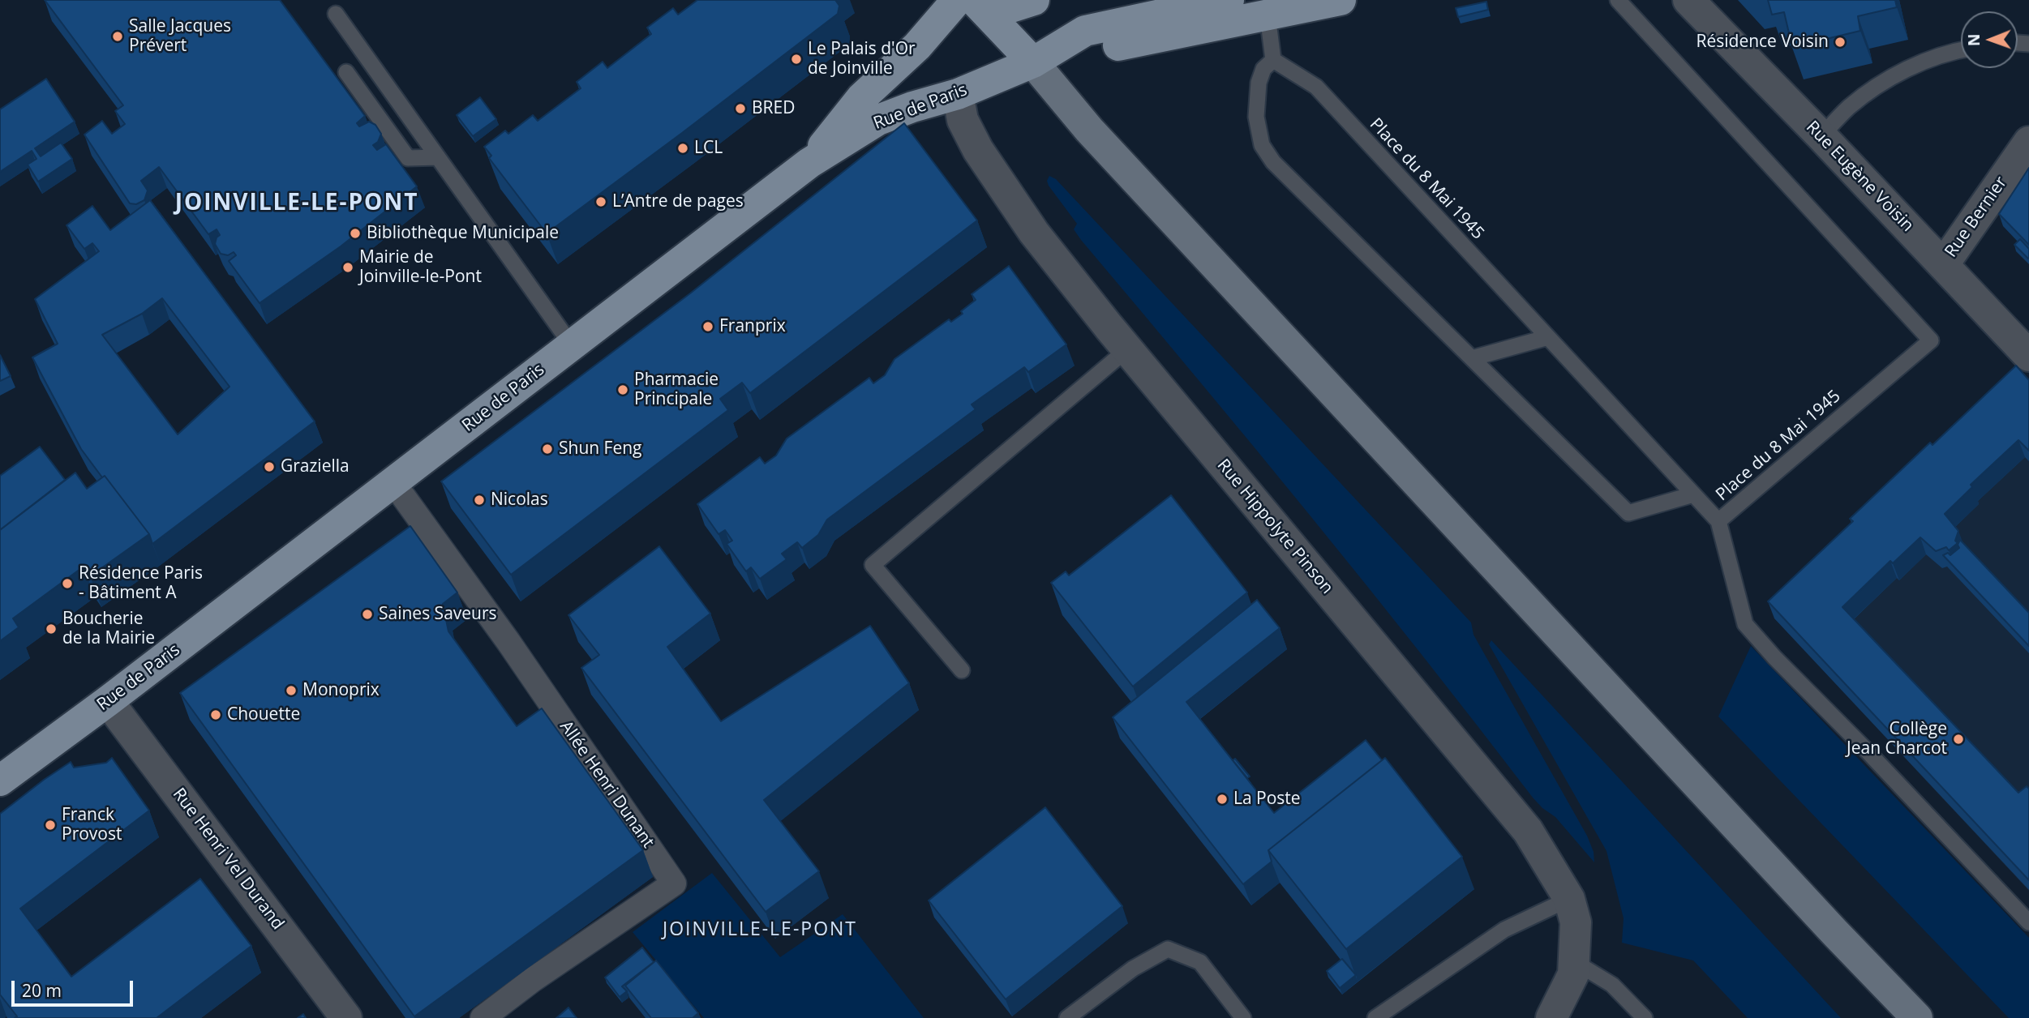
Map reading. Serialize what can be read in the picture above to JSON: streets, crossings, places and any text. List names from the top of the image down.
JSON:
{
  "streets": {
    "main road": ["Rue de Paris"],
    "street": [
      "Rue Eugène Voisin",
      "Rue Bernier",
      "Rue Hippolyte Pinson",
      "Allée Henri Dunant",
      "Rue Henri Vel Durand"
    ],
    "lane": ["Place du 8 Mai 1945"]
  },
  "crossings": [
    ["Rue de Paris", "Rue Hippolyte Pinson"],
    ["Rue de Paris", "Rue Henri Vel Durand"],
    ["Rue Eugène Voisin", "Rue Bernier"]
  ],
  "districts": ["JOINVILLE-LE-PONT", "JOINVILLE-LE-PONT"],
  "places": [
    "Salle Jacques Prévert",
    "Résidence Voisin",
    "Le Palais d'Or de Joinville",
    "BRED",
    "LCL",
    "L’Antre de pages",
    "Bibliothèque Municipale",
    "Mairie de Joinville-le-Pont",
    "Franprix",
    "Pharmacie Principale",
    "Shun Feng",
    "Graziella",
    "Nicolas",
    "Résidence Paris - Bâtiment A",
    "Saines Saveurs",
    "Boucherie de la Mairie",
    "Monoprix",
    "Chouette",
    "Collège Jean Charcot",
    "La Poste",
    "Franck Provost"
  ],
  "scale_bar": "20 m",
  "north": "left"
}
